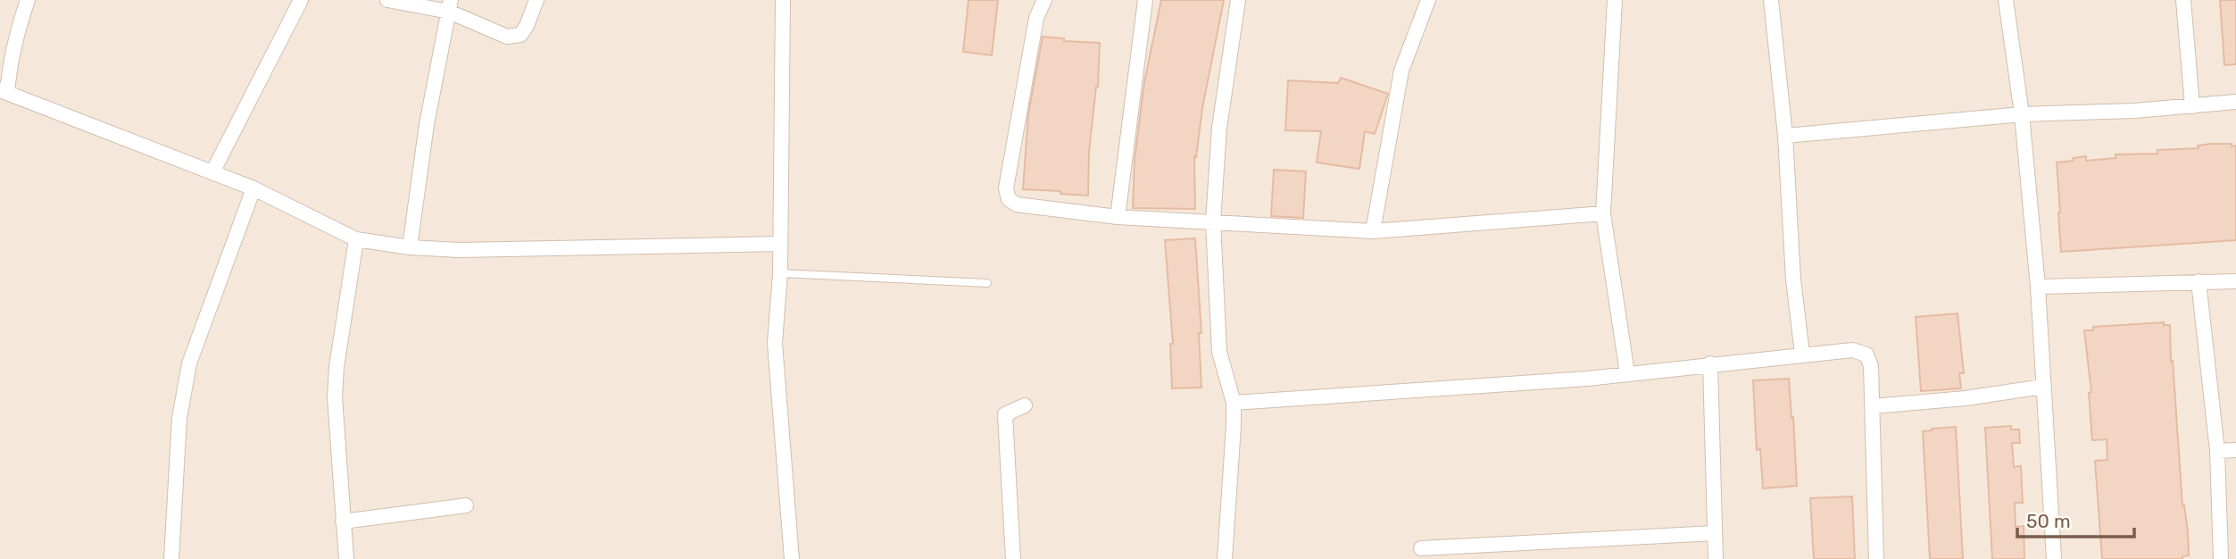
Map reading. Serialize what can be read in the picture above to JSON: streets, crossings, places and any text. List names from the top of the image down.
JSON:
{
  "scale_bar": "50 m"
}
